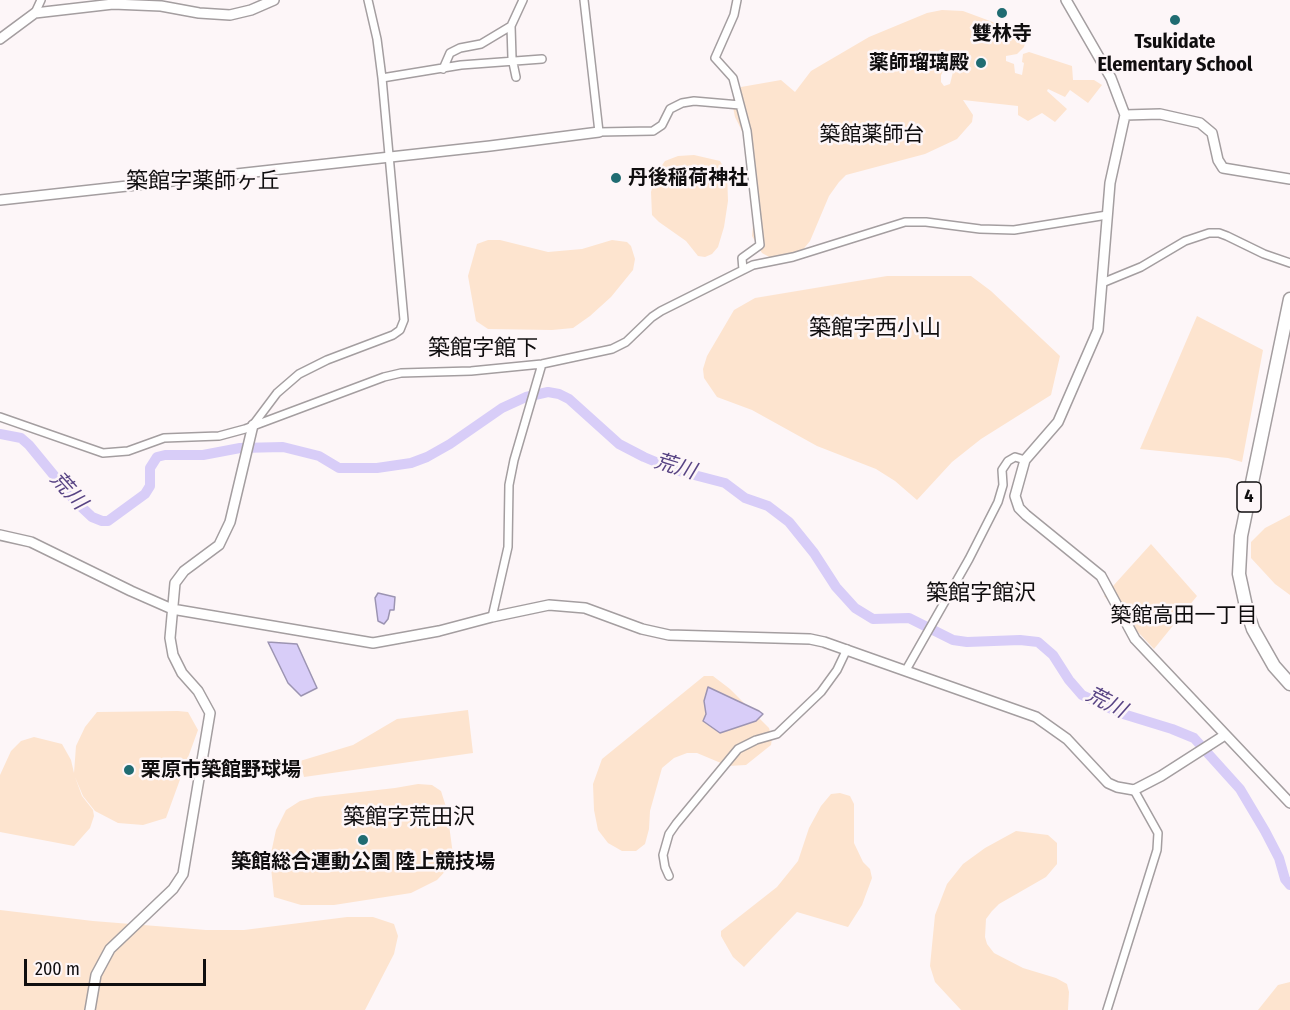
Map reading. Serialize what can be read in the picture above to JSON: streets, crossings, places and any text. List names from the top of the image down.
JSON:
{
  "streets": {
    "highway": ["4"]
  },
  "districts": [
    "築館薬師台",
    "築館字薬師ヶ丘",
    "築館字西小山",
    "築館字館下",
    "築館字館沢",
    "築館高田一丁目",
    "築館字荒田沢"
  ],
  "water": ["荒川"],
  "places": [
    "雙林寺",
    "Tsukidate Elementary School",
    "薬師瑠璃殿",
    "丹後稲荷神社",
    "栗原市築館野球場",
    "築館総合運動公園 陸上競技場"
  ],
  "scale_bar": "200 m"
}
